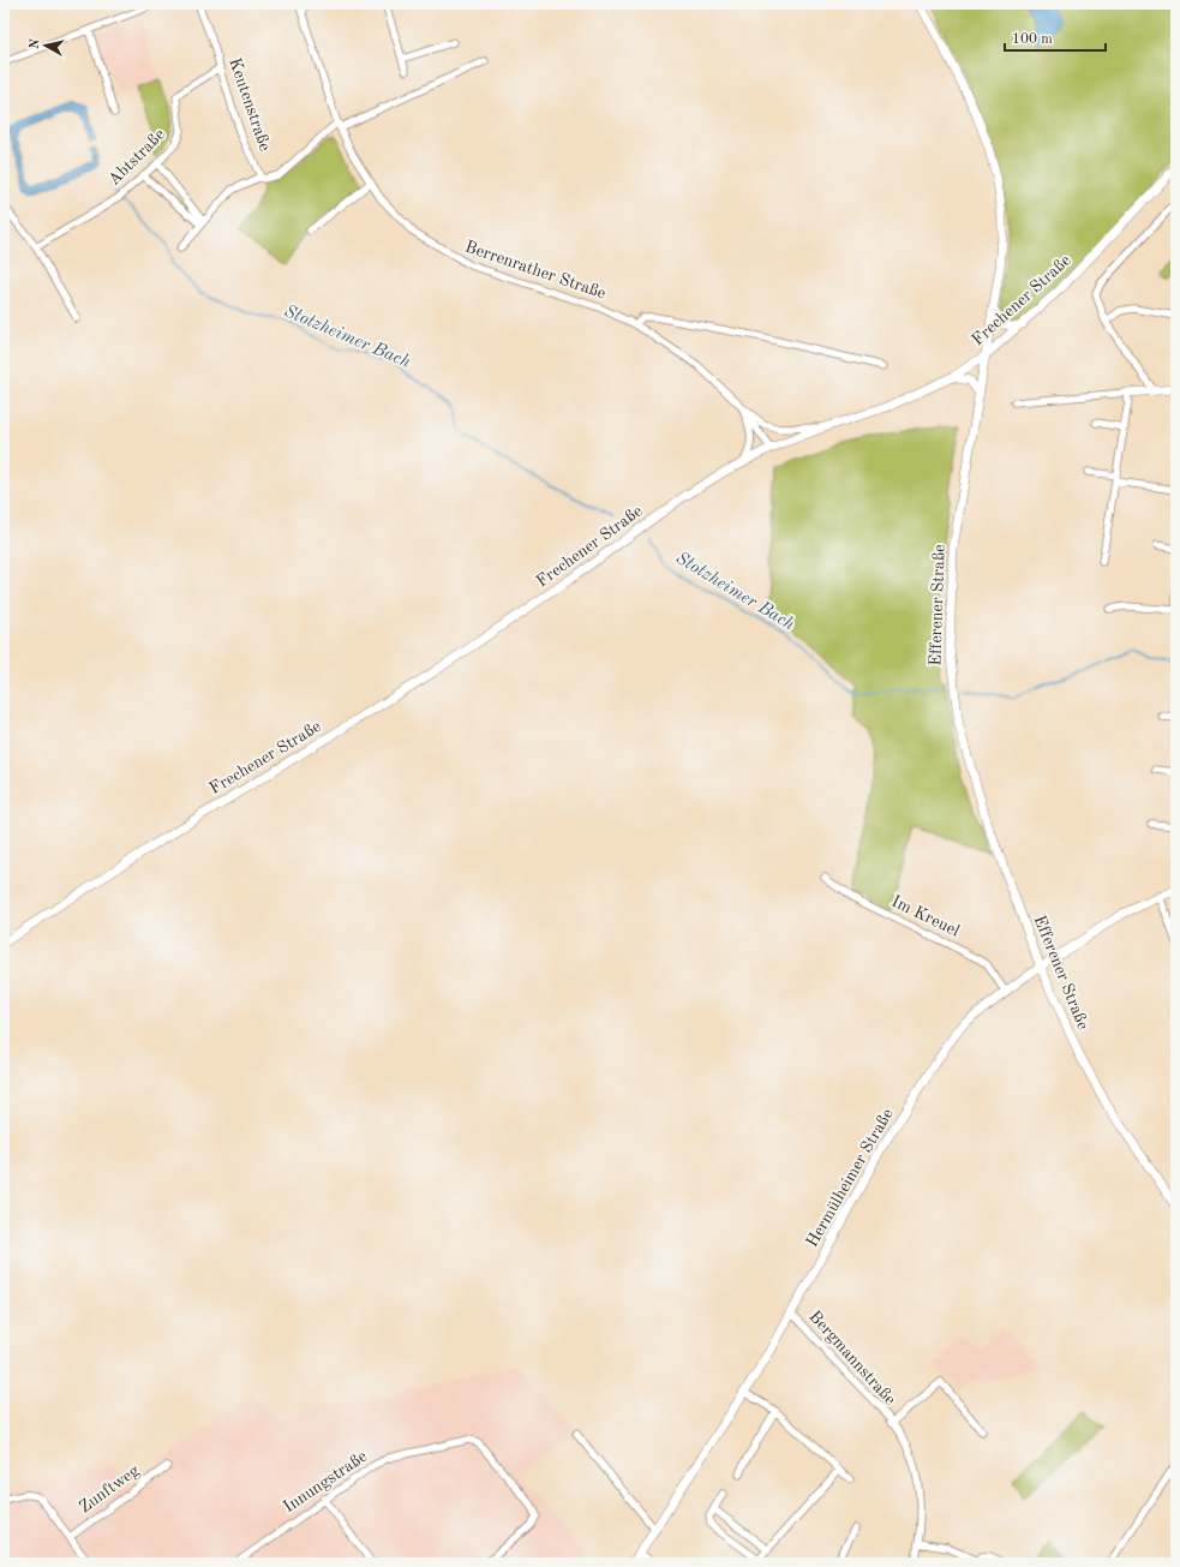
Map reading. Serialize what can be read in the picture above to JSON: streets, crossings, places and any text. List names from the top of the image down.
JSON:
{
  "streets": {
    "street": [
      "Keutenstraße",
      "Abtstraße",
      "Berrenrather Straße",
      "Frechener Straße",
      "Efferener Straße",
      "Im Kreuel",
      "Hermülheimer Straße",
      "Bergmannstraße",
      "Innungstraße",
      "Zunftweg"
    ]
  },
  "crossings": [
    ["Keutenstraße", "Abtstraße"],
    ["Keutenstraße", "Berrenrather Straße"],
    ["Berrenrather Straße", "Frechener Straße"],
    ["Frechener Straße", "Efferener Straße"],
    ["Efferener Straße", "Hermülheimer Straße"],
    ["Im Kreuel", "Hermülheimer Straße"],
    ["Hermülheimer Straße", "Bergmannstraße"]
  ],
  "water": ["Stotzheimer Bach"],
  "scale_bar": "100 m",
  "north": "left"
}
